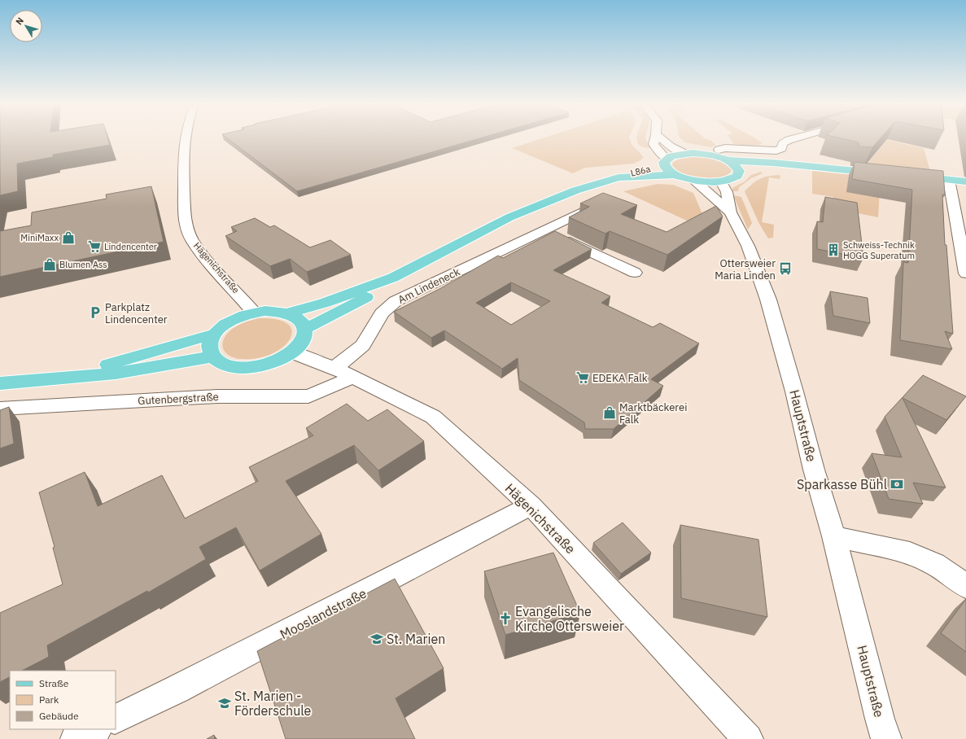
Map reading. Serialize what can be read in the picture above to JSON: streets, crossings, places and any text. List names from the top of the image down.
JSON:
{
  "streets": {
    "main road": ["L86a"],
    "street": [
      "Hägenichstraße",
      "Am Lindeneck",
      "Gutenbergstraße",
      "Hauptstraße",
      "Mooslandstraße"
    ]
  },
  "crossings": [
    ["Hägenichstraße", "Am Lindeneck"],
    ["Hägenichstraße", "Gutenbergstraße"],
    ["Hägenichstraße", "Mooslandstraße"]
  ],
  "places": {
    "shop": ["MiniMaxx", "Blumen Ass", "Marktbäckerei Falk"],
    "supermarket": ["Lindencenter", "EDEKA Falk"],
    "building": ["Schweiss-Technik HOGG Superatum"],
    "bus stop": ["Ottersweier Maria Linden"],
    "parking": ["Parkplatz Lindencenter"],
    "bank": ["Sparkasse Bühl"],
    "church": ["Evangelische Kirche Ottersweier"],
    "school or university": ["St. Marien", "St. Marien - Förderschule"]
  },
  "legend": ["Straße", "Park", "Gebäude"],
  "north": "top left"
}
